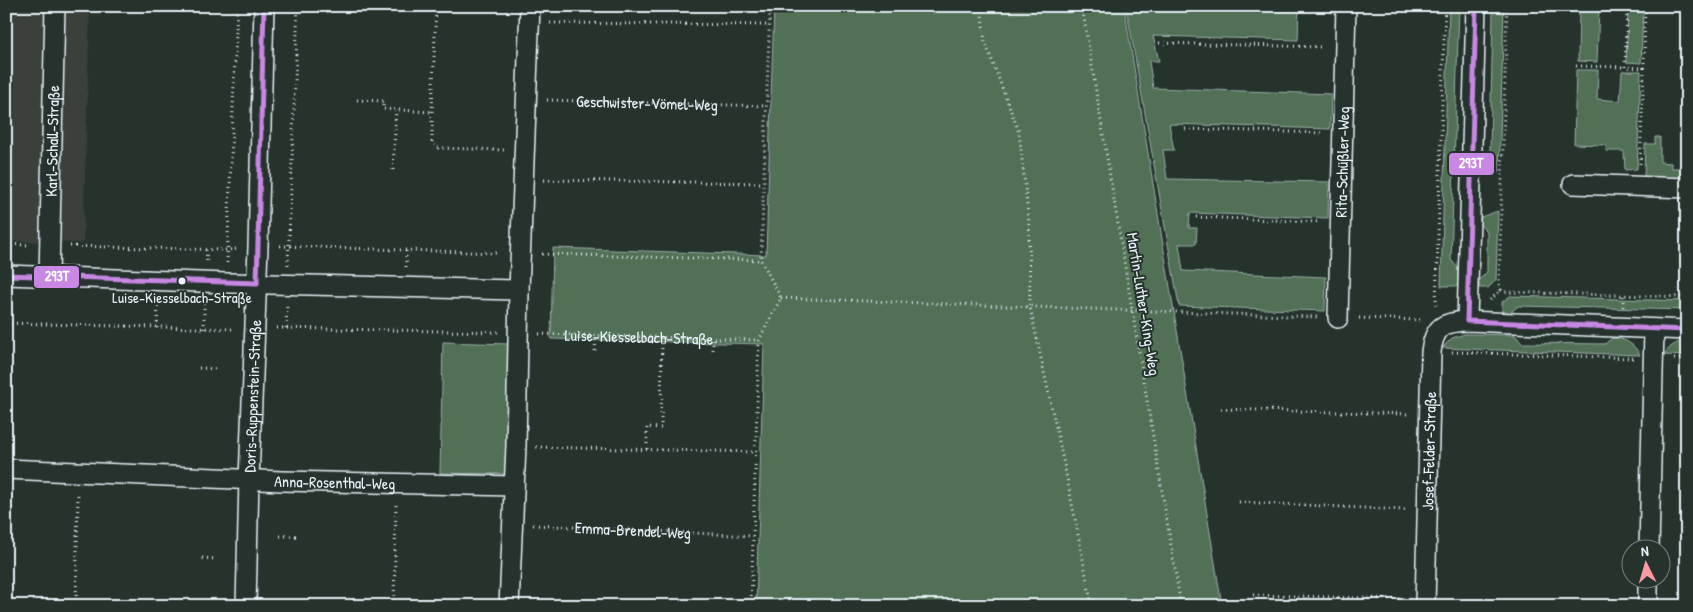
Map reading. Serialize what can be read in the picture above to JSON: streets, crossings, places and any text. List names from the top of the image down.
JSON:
{
  "streets": {
    "street": [
      "Karl-Schall-Straße",
      "Rita-Schüßler-Weg",
      "Doris-Ruppenstein-Straße",
      "Josef-Felder-Straße",
      "Anna-Rosenthal-Weg"
    ],
    "path": [
      "Geschwister-Vömel-Weg",
      "Martin-Luther-King-Weg",
      "Luise-Kiesselbach-Straße",
      "Emma-Brendel-Weg"
    ]
  },
  "crossings": [
    ["Luise-Kiesselbach-Straße", "Doris-Ruppenstein-Straße"],
    ["Doris-Ruppenstein-Straße", "Anna-Rosenthal-Weg"]
  ],
  "places": ["Luise-Kiesselbach-Straße"],
  "lines": ["transit line 293T"],
  "north": "top"
}
